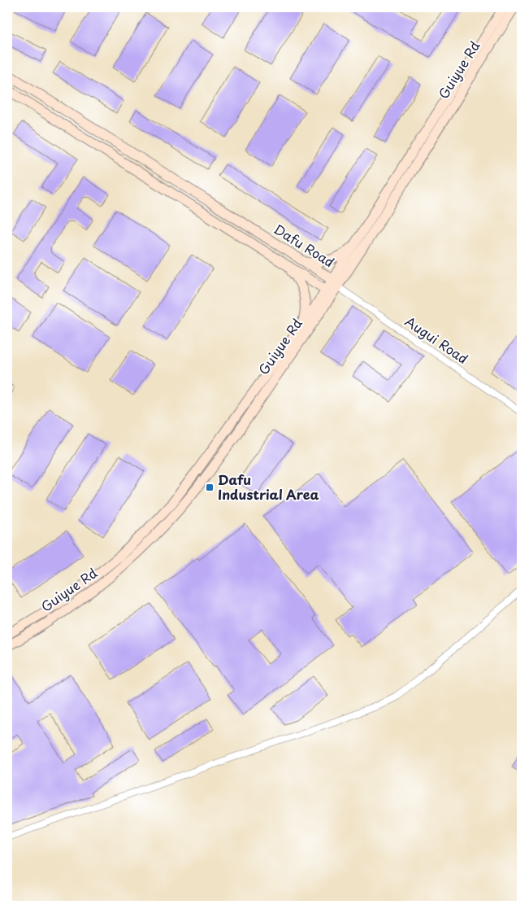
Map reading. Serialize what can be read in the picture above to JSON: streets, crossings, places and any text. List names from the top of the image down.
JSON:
{
  "streets": {
    "main road": ["Guiyue Rd", "Dafu Road"],
    "street": ["Augui Road"]
  },
  "crossings": [
    ["Guiyue Rd", "Dafu Road"],
    ["Guiyue Rd", "Augui Road"],
    ["Dafu Road", "Augui Road"]
  ],
  "places": {
    "transit": ["Dafu Industrial Area"]
  }
}
